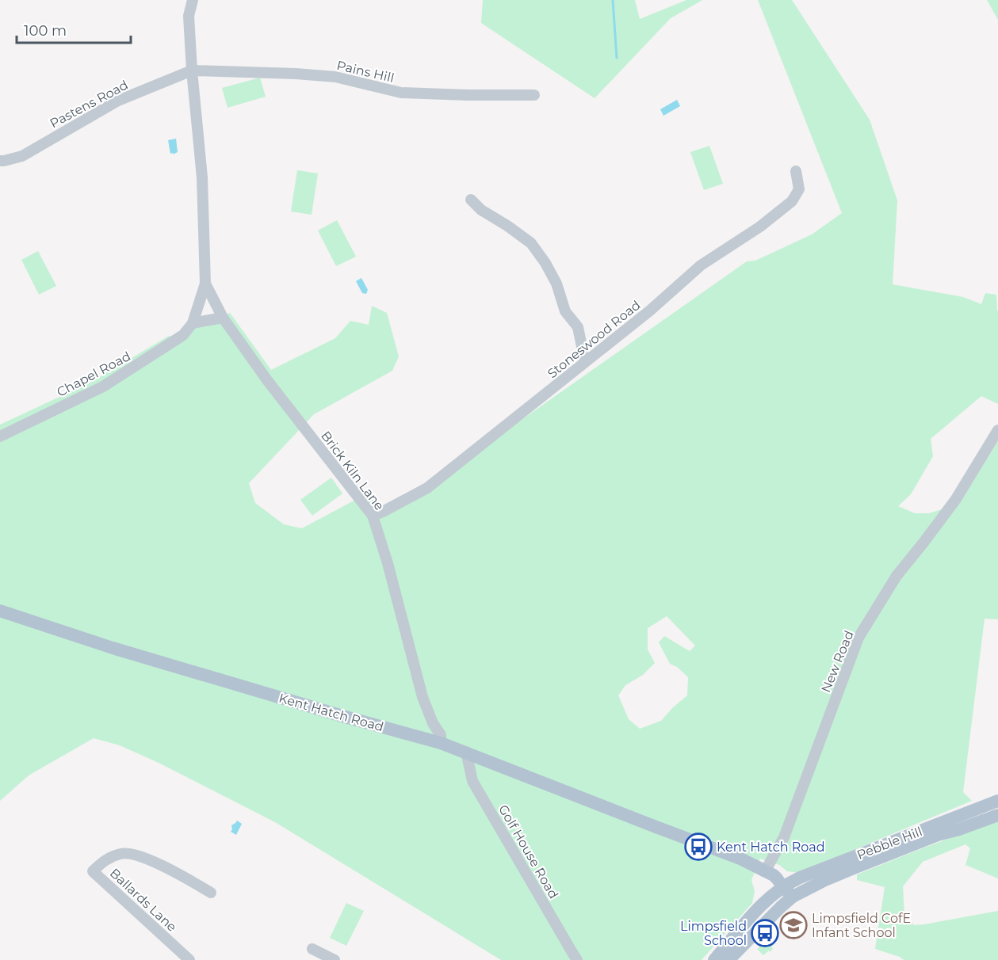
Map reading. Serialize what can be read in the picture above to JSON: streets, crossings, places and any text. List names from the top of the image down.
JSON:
{
  "streets": {
    "main road": ["Kent Hatch Road", "Pebble Hill"],
    "street": [
      "Pains Hill",
      "Pastens Road",
      "Stoneswood Road",
      "Chapel Road",
      "Brick Kiln Lane",
      "New Road",
      "Golf House Road",
      "Ballards Lane"
    ]
  },
  "crossings": [
    ["Pains Hill", "Pastens Road"],
    ["Stoneswood Road", "Brick Kiln Lane"],
    ["Brick Kiln Lane", "Kent Hatch Road"],
    ["New Road", "Kent Hatch Road"],
    ["Kent Hatch Road", "Pebble Hill"],
    ["Kent Hatch Road", "Golf House Road"]
  ],
  "places": {
    "bus stop": ["Kent Hatch Road", "Limpsfield School"],
    "school or university": ["Limpsfield CofE Infant School"]
  },
  "scale_bar": "100 m"
}
